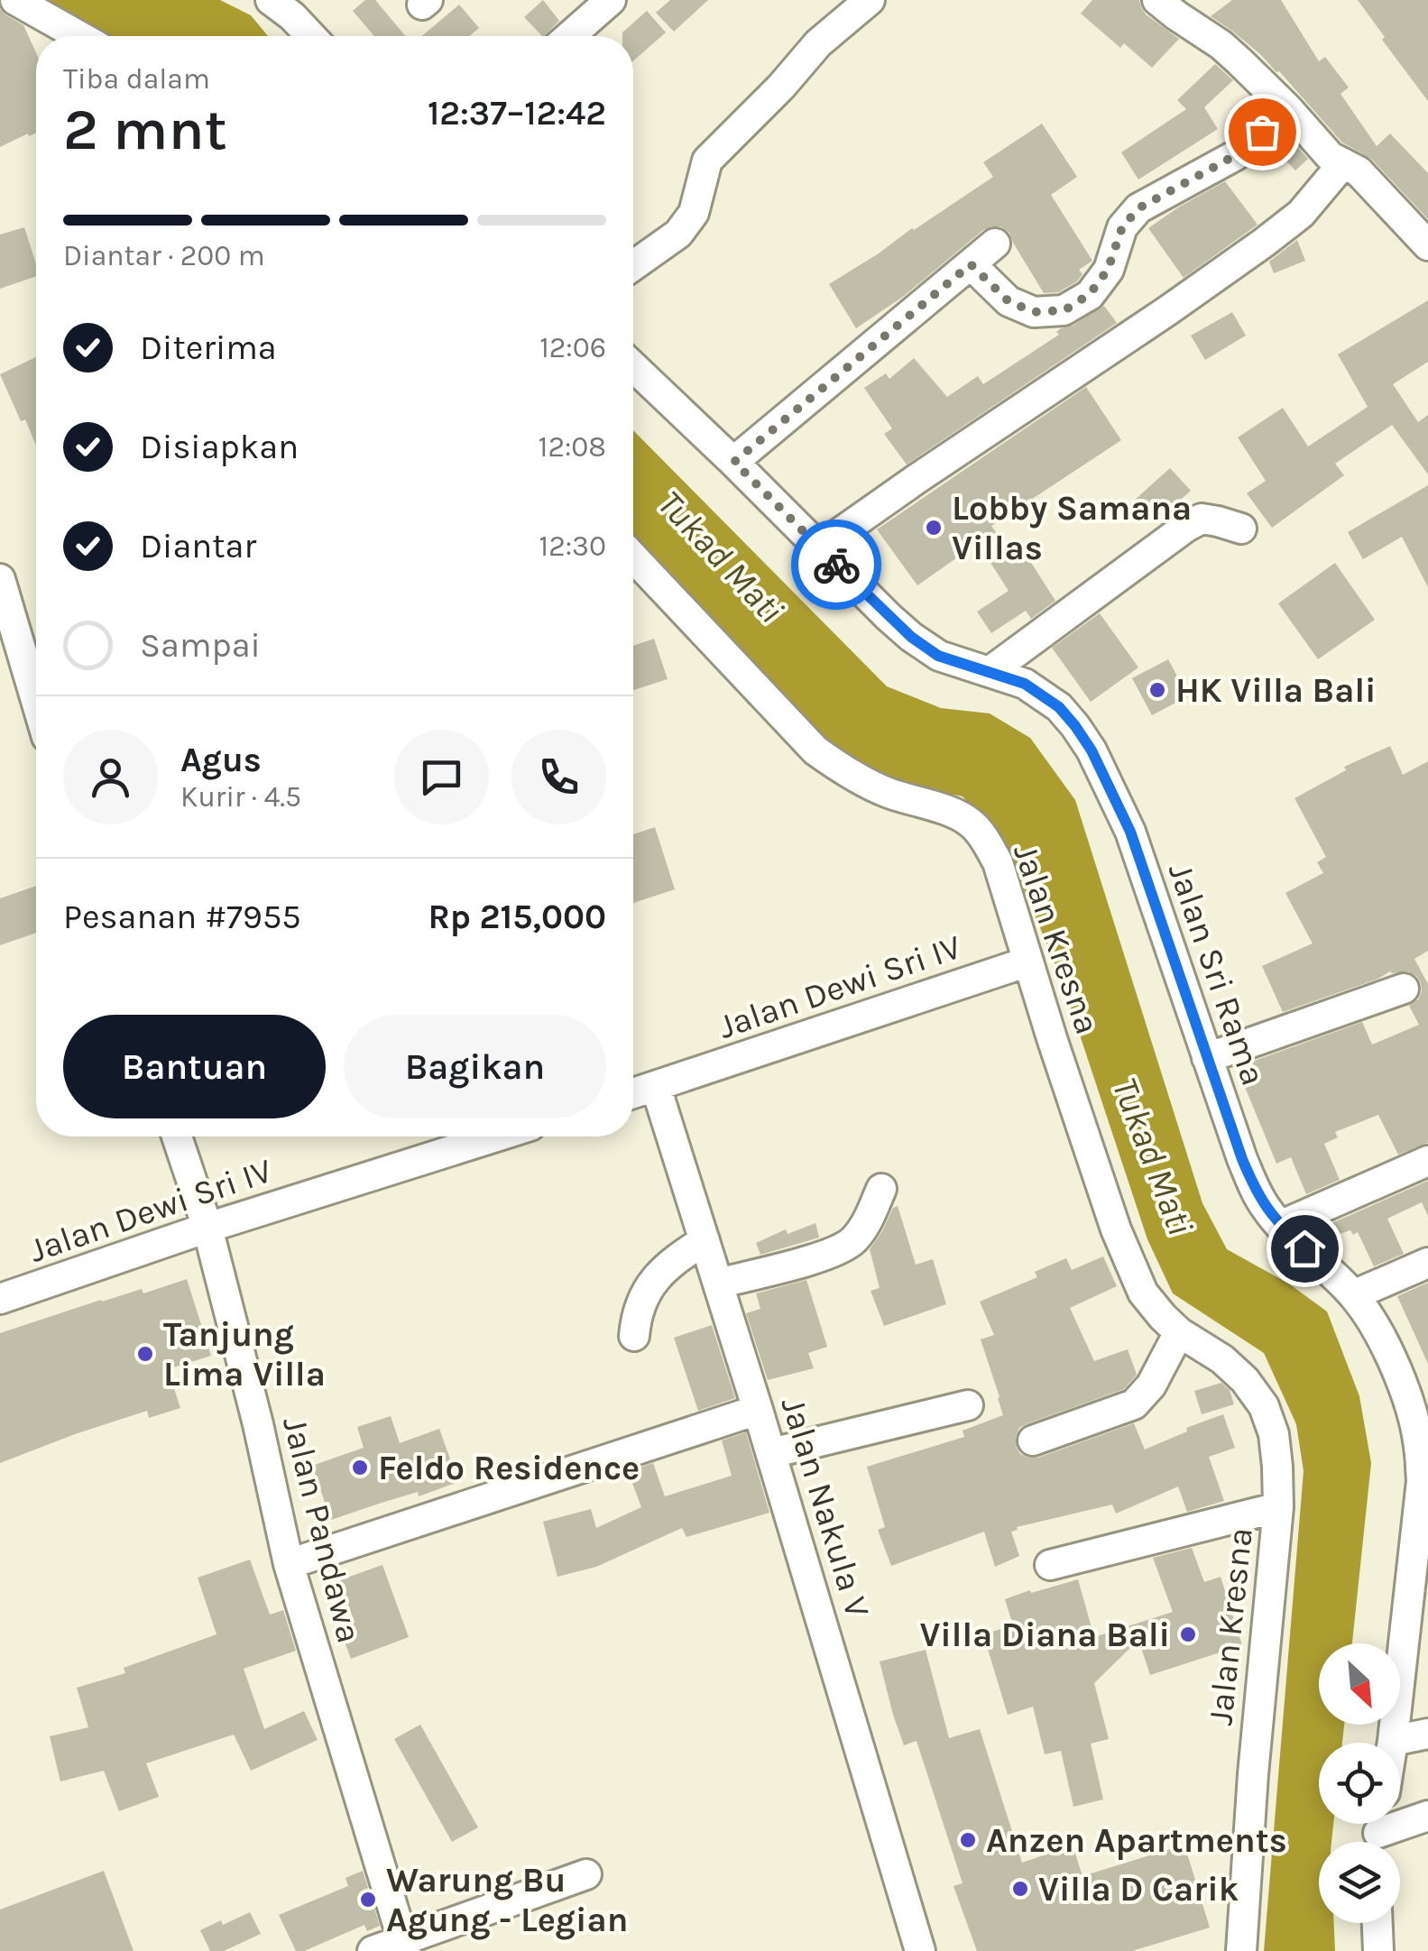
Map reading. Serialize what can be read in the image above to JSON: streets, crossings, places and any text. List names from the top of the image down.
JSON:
{
  "streets": {
    "street": [
      "Jalan Kresna",
      "Jalan Sri Rama",
      "Jalan Dewi Sri IV",
      "Jalan Nakula V",
      "Jalan Pandawa"
    ]
  },
  "crossings": [
    ["Jalan Kresna", "Jalan Dewi Sri IV"],
    ["Jalan Dewi Sri IV", "Jalan Nakula V"],
    ["Jalan Dewi Sri IV", "Jalan Pandawa"]
  ],
  "water": ["Tukad Mati"],
  "places": [
    "Lobby Samana Villas",
    "HK Villa Bali",
    "Tanjung Lima Villa",
    "Feldo Residence",
    "Villa Diana Bali",
    "Anzen Apartments",
    "Villa D Carik",
    "Warung Bu Agung - Legian"
  ],
  "north": "bottom right",
  "page": {
    "heading": ["2 mnt", "Tiba dalam", "12:37–12:42"],
    "panel": [
      "Agus",
      "Kurir · 4.5",
      "Pesanan #7955",
      "Rp 215,000"
    ],
    "bar": "Diantar · 200 m",
    "list": [
      ["Diterima", "12:06"],
      ["Disiapkan", "12:08"],
      ["Diantar", "12:30"],
      "Sampai"
    ],
    "buttons": ["Bantuan", "Bagikan"]
  }
}
